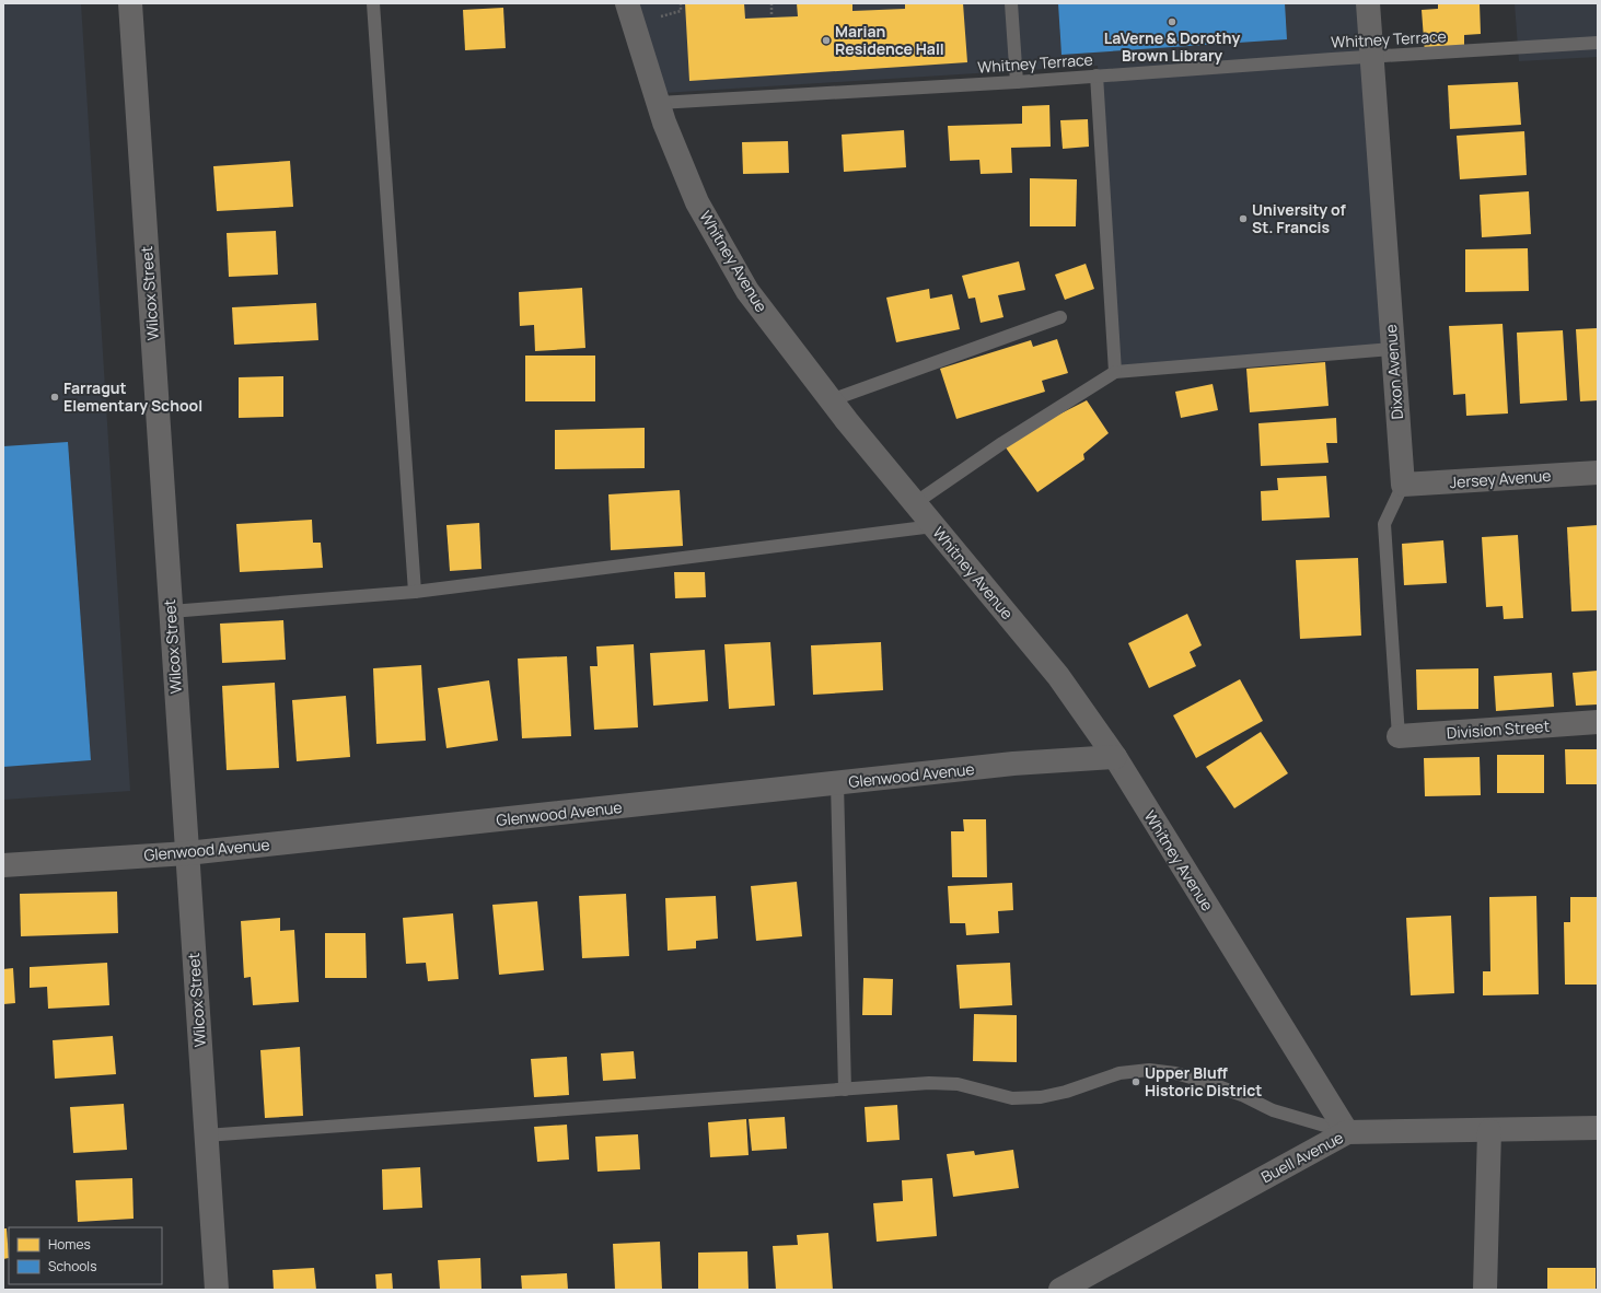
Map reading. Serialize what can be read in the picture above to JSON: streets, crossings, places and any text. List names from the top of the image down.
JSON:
{
  "streets": {
    "street": [
      "Whitney Avenue",
      "Wilcox Street",
      "Dixon Avenue",
      "Jersey Avenue",
      "Division Street",
      "Glenwood Avenue",
      "Buell Avenue"
    ],
    "lane": ["Whitney Terrace"]
  },
  "crossings": [
    ["Whitney Terrace", "Whitney Avenue"],
    ["Whitney Terrace", "Dixon Avenue"],
    ["Whitney Avenue", "Glenwood Avenue"],
    ["Whitney Avenue", "Buell Avenue"],
    ["Wilcox Street", "Glenwood Avenue"],
    ["Dixon Avenue", "Jersey Avenue"],
    ["Dixon Avenue", "Division Street"]
  ],
  "places": [
    "LaVerne & Dorothy Brown Library",
    "Marian Residence Hall",
    "University of St. Francis",
    "Farragut Elementary School",
    "Upper Bluff Historic District"
  ],
  "legend": ["Homes", "Schools"]
}
